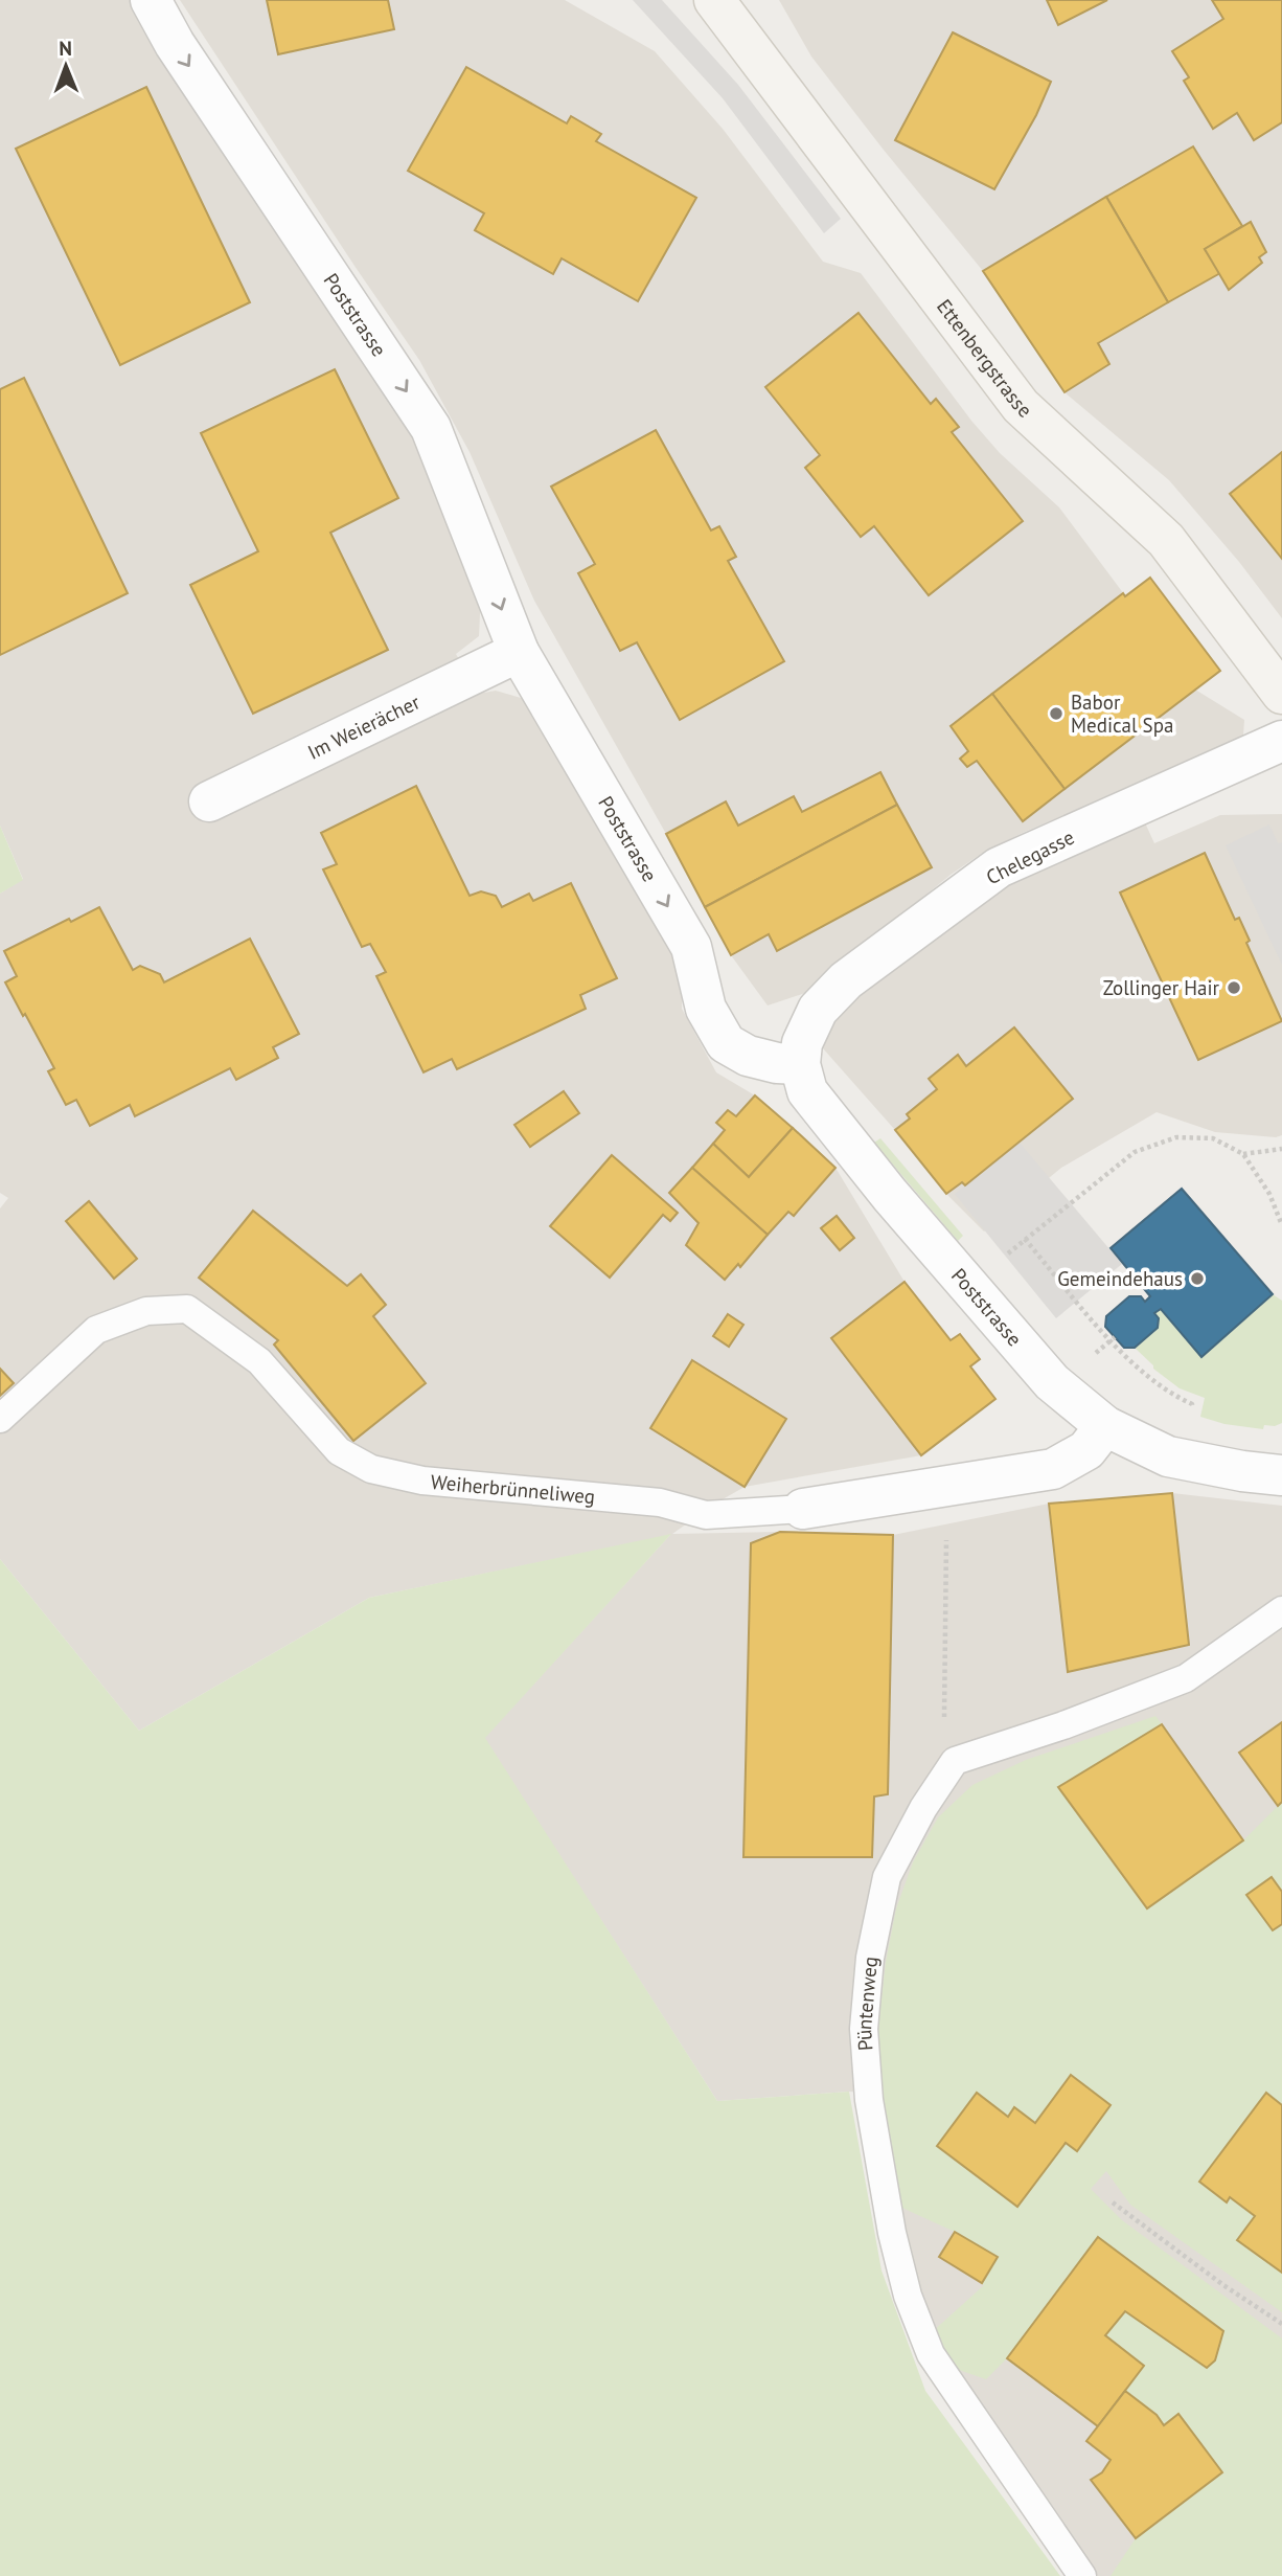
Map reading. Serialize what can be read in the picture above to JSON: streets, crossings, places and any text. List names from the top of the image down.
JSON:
{
  "streets": {
    "street": [
      "Poststrasse",
      "Ettenbergstrasse",
      "Im Weierächer",
      "Chelegasse",
      "Weiherbrünneliweg"
    ],
    "lane": ["Püntenweg"]
  },
  "crossings": [
    ["Poststrasse", "Im Weierächer"],
    ["Poststrasse", "Chelegasse"],
    ["Poststrasse", "Weiherbrünneliweg"]
  ],
  "one_way": ["Poststrasse"],
  "places": ["Babor Medical Spa", "Zollinger Hair", "Gemeindehaus"],
  "north": "top"
}
